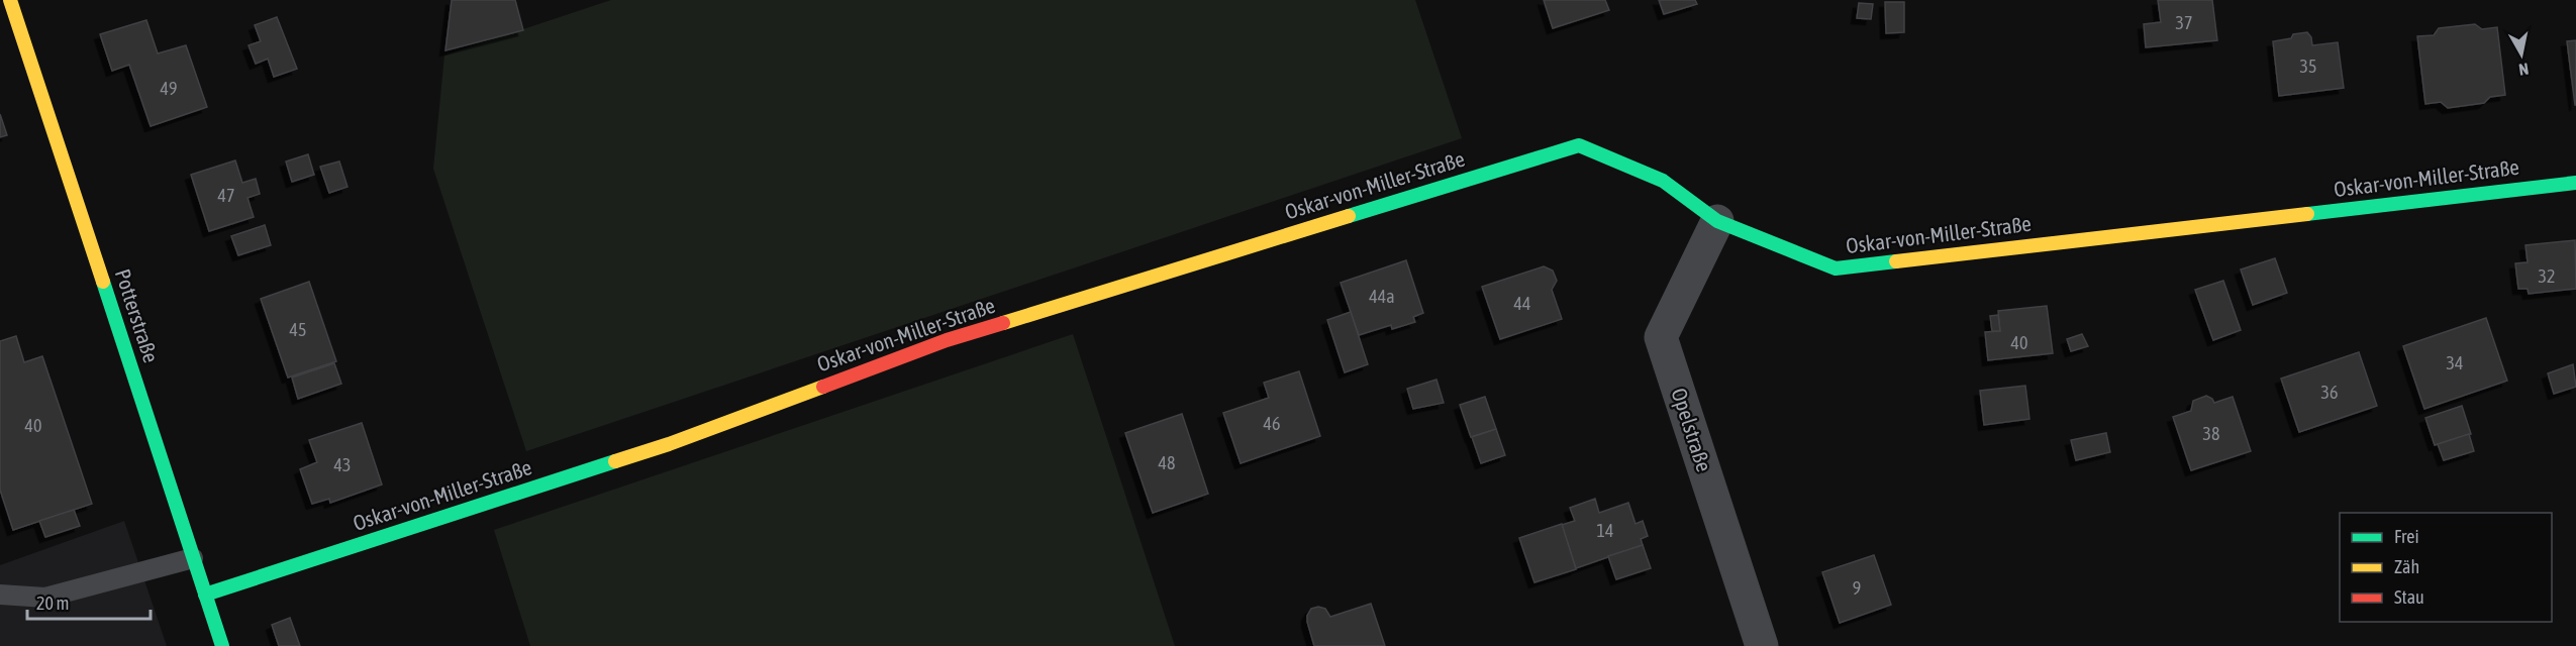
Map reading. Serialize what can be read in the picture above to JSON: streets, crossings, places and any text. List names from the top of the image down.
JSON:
{
  "streets": {
    "street": ["Oskar-von-Miller-Straße", "Potterstraße", "Opelstraße"]
  },
  "crossings": [
    ["Oskar-von-Miller-Straße", "Potterstraße"],
    ["Oskar-von-Miller-Straße", "Opelstraße"]
  ],
  "house_numbers": [
    "37",
    "35",
    "49",
    "47",
    "32",
    "44a",
    "44",
    "45",
    "40",
    "34",
    "36",
    "46",
    "40",
    "38",
    "48",
    "43",
    "14",
    "9"
  ],
  "legend": ["Frei", "Zäh", "Stau"],
  "scale_bar": "20 m",
  "north": "bottom"
}
